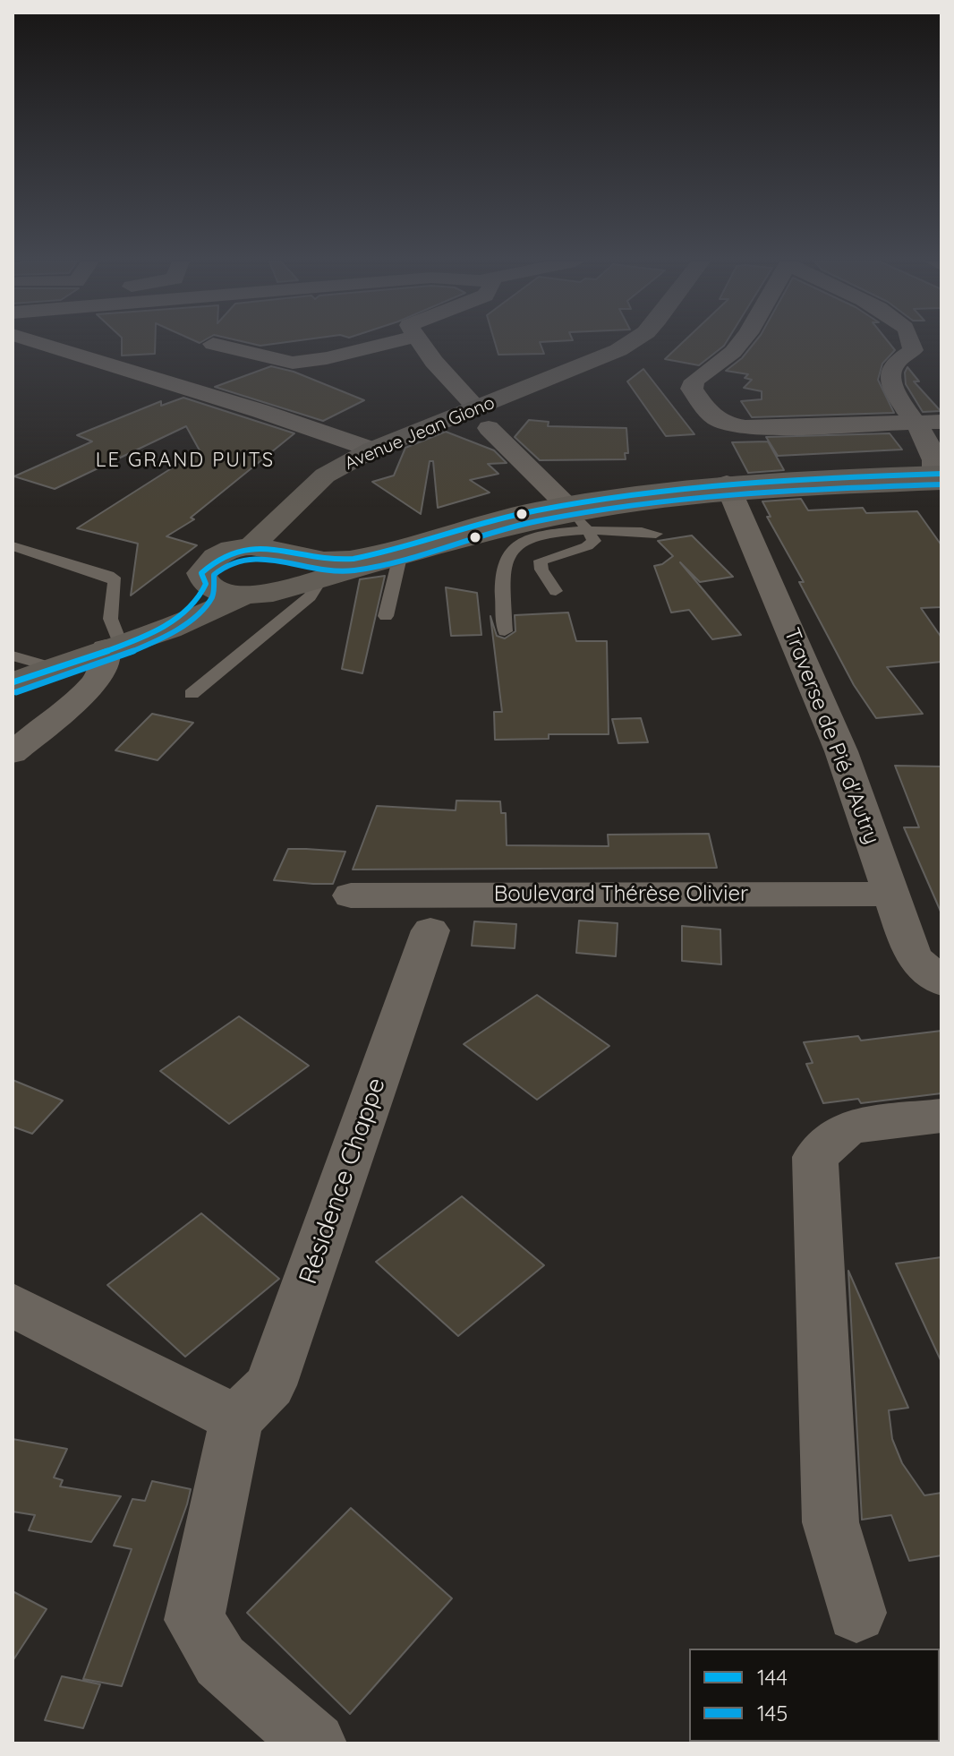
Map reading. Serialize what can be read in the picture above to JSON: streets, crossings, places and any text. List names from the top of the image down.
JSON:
{
  "streets": {
    "street": [
      "Avenue Jean Giono",
      "Traverse de Pié d'Autry",
      "Boulevard Thérèse Olivier",
      "Résidence Chappe"
    ]
  },
  "crossings": [
    ["Traverse de Pié d'Autry", "Boulevard Thérèse Olivier"]
  ],
  "districts": ["LE GRAND PUITS"],
  "lines": ["transit line 144", "transit line 145"],
  "legend": ["144", "145"]
}
